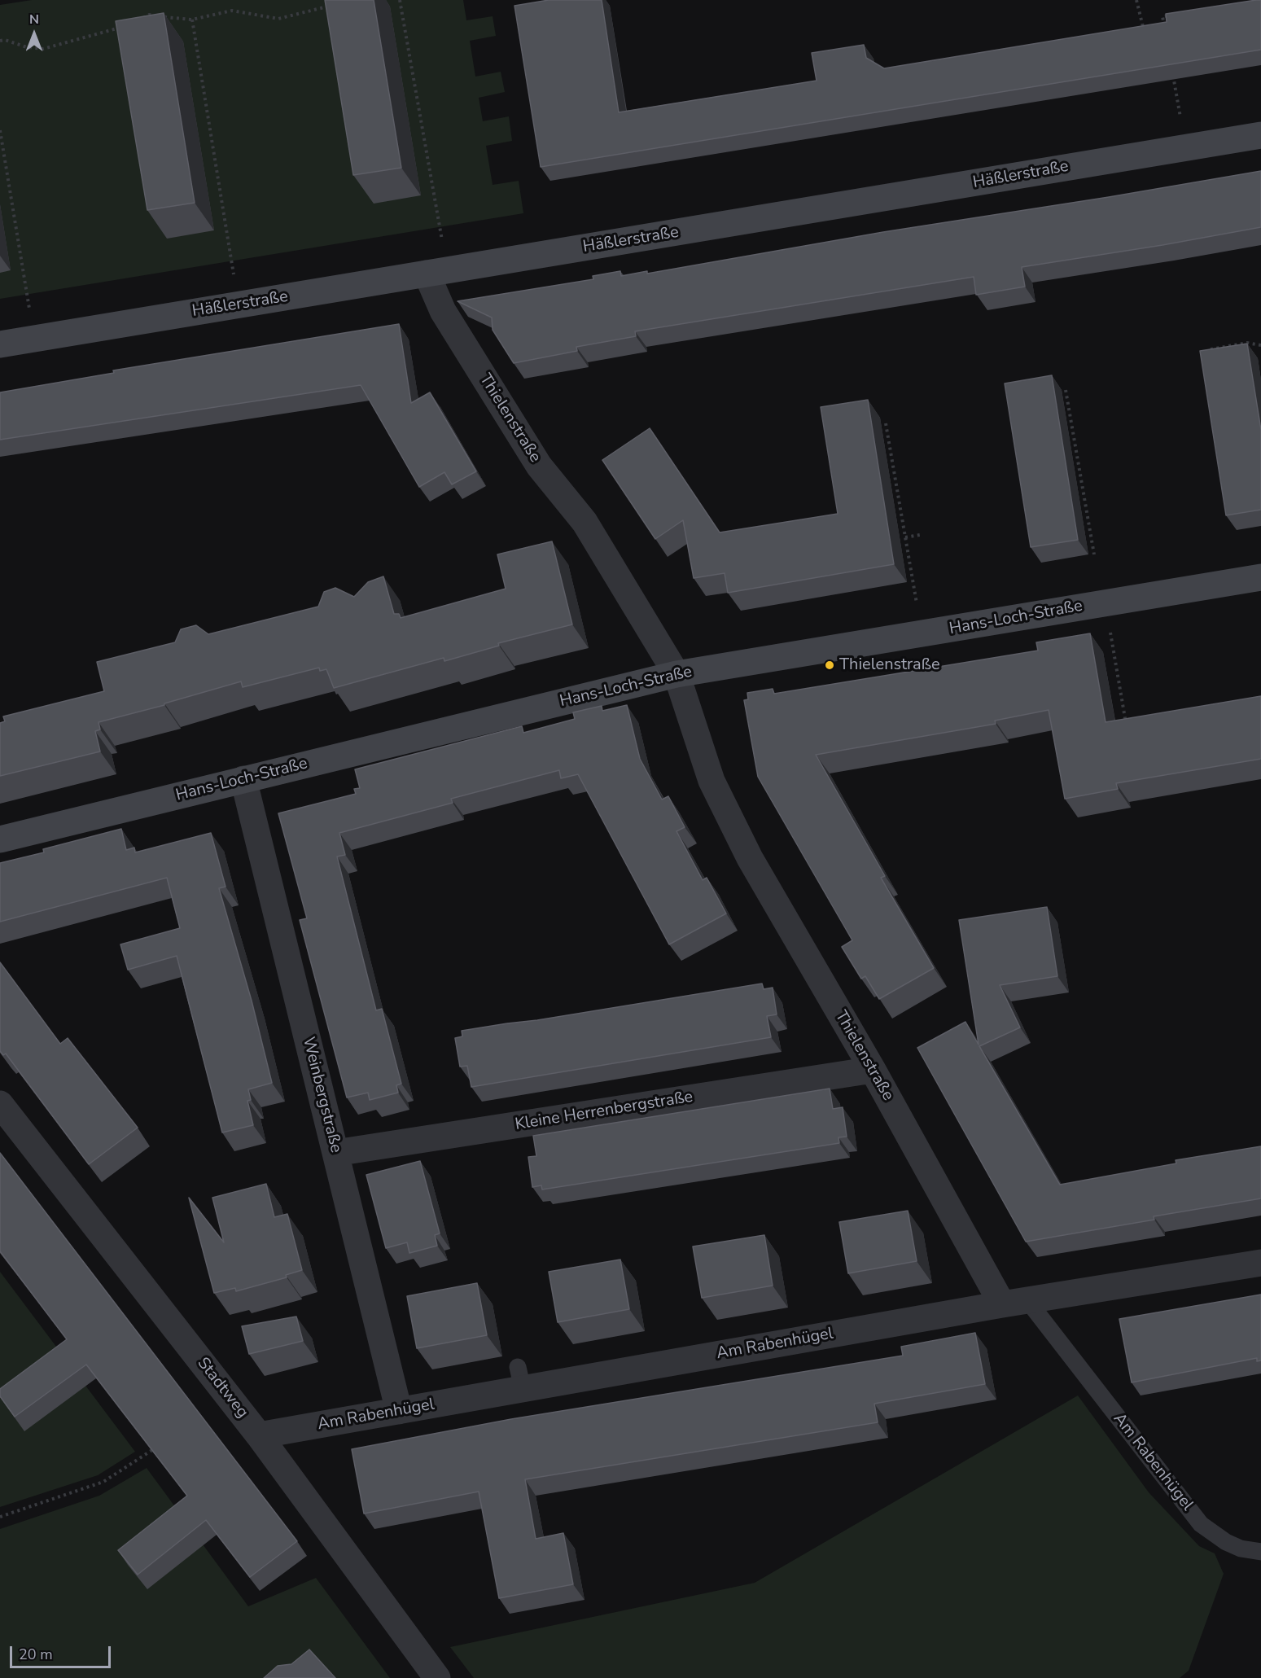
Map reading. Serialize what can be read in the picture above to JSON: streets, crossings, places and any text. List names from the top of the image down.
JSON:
{
  "streets": {
    "street": [
      "Häßlerstraße",
      "Thielenstraße",
      "Hans-Loch-Straße",
      "Weinbergstraße",
      "Kleine Herrenbergstraße",
      "Am Rabenhügel",
      "Stadtweg"
    ]
  },
  "crossings": [
    ["Häßlerstraße", "Thielenstraße"],
    ["Thielenstraße", "Hans-Loch-Straße"],
    ["Thielenstraße", "Kleine Herrenbergstraße"],
    ["Thielenstraße", "Am Rabenhügel"],
    ["Hans-Loch-Straße", "Weinbergstraße"],
    ["Weinbergstraße", "Kleine Herrenbergstraße"],
    ["Weinbergstraße", "Am Rabenhügel"],
    ["Am Rabenhügel", "Stadtweg"]
  ],
  "places": ["Thielenstraße"],
  "scale_bar": "20 m",
  "north": "top"
}
